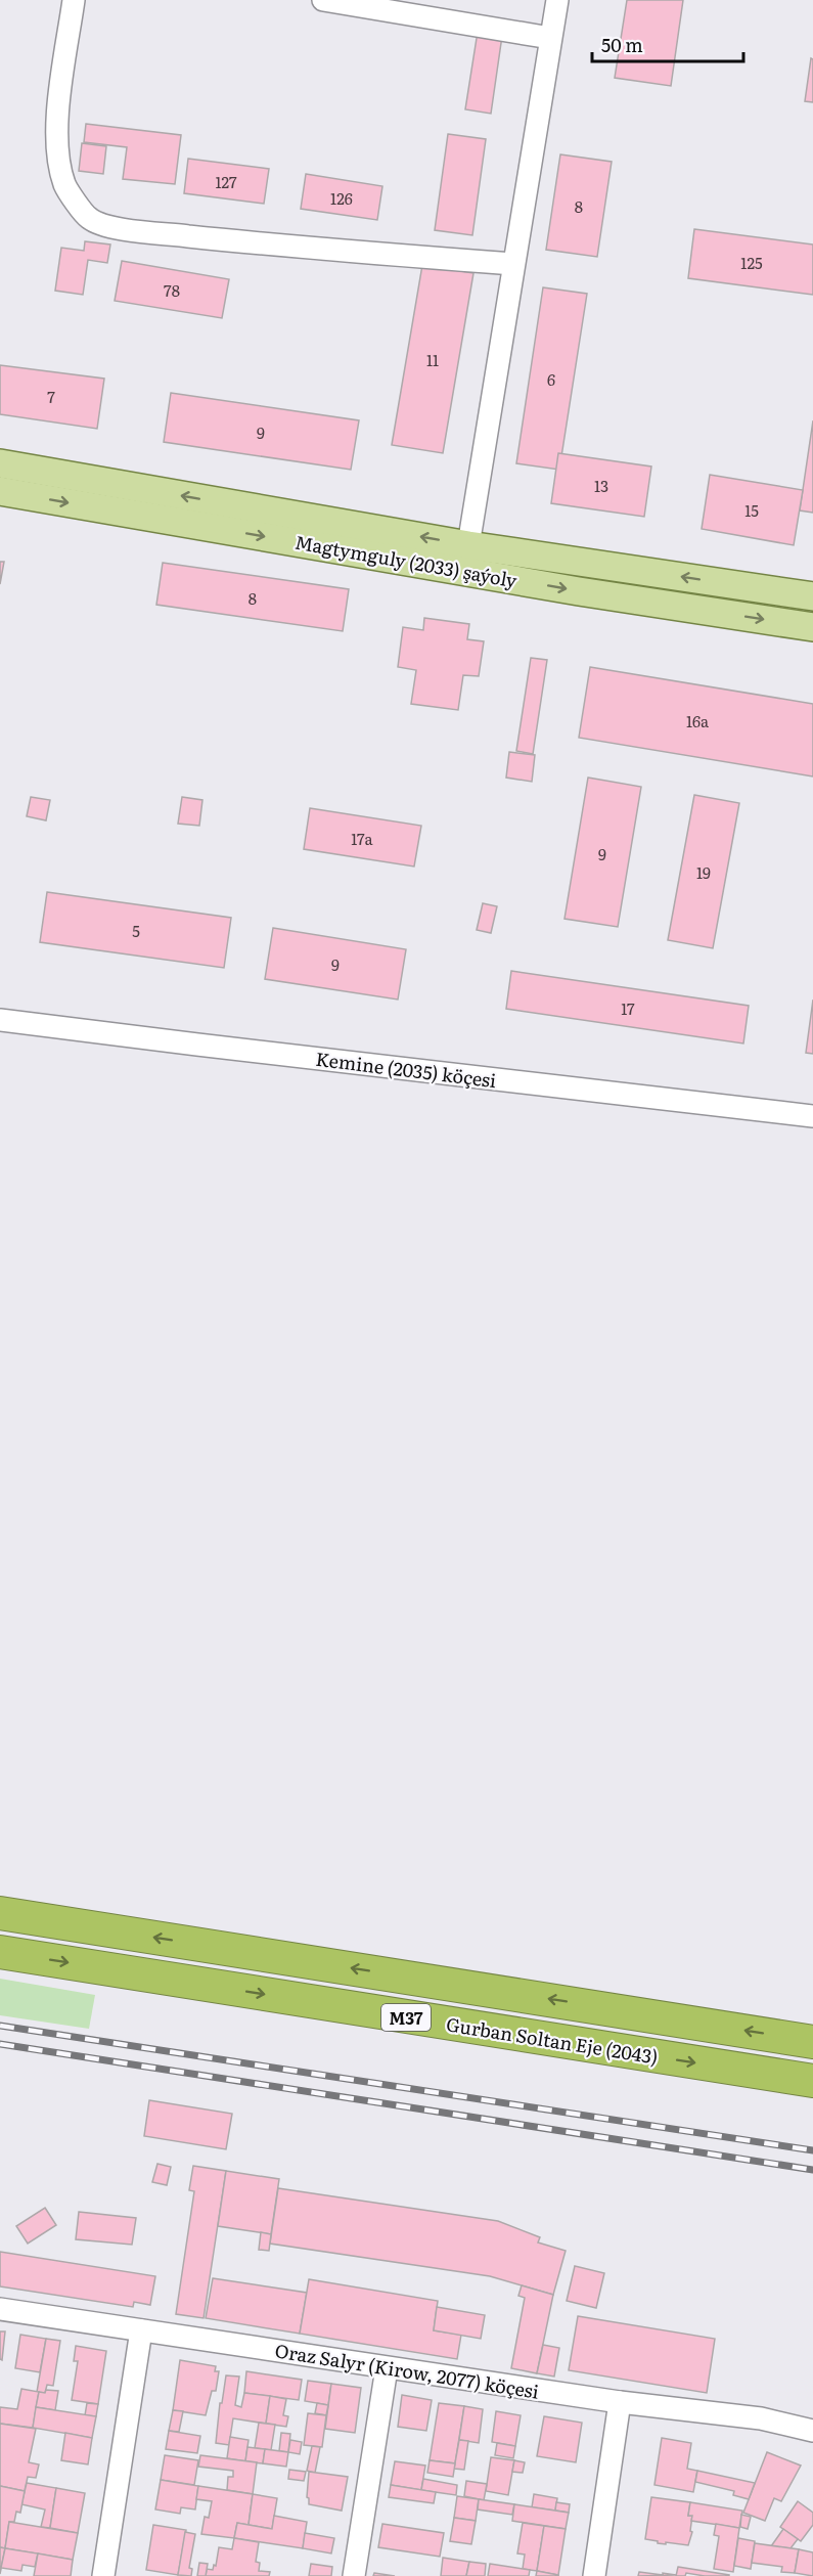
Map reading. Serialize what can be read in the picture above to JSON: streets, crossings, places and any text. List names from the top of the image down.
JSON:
{
  "streets": {
    "highway": ["M37", "Gurban Soltan Eje (2043)"],
    "main road": ["Magtymguly (2033) şaýoly"],
    "street": ["Kemine (2035) köçesi", "Oraz Salyr (Kirow, 2077) köçesi"]
  },
  "house_numbers": [
    "127",
    "126",
    "8",
    "125",
    "78",
    "11",
    "6",
    "7",
    "9",
    "13",
    "15",
    "8",
    "16а",
    "17a",
    "9",
    "19",
    "5",
    "9",
    "17"
  ],
  "scale_bar": "50 m"
}
